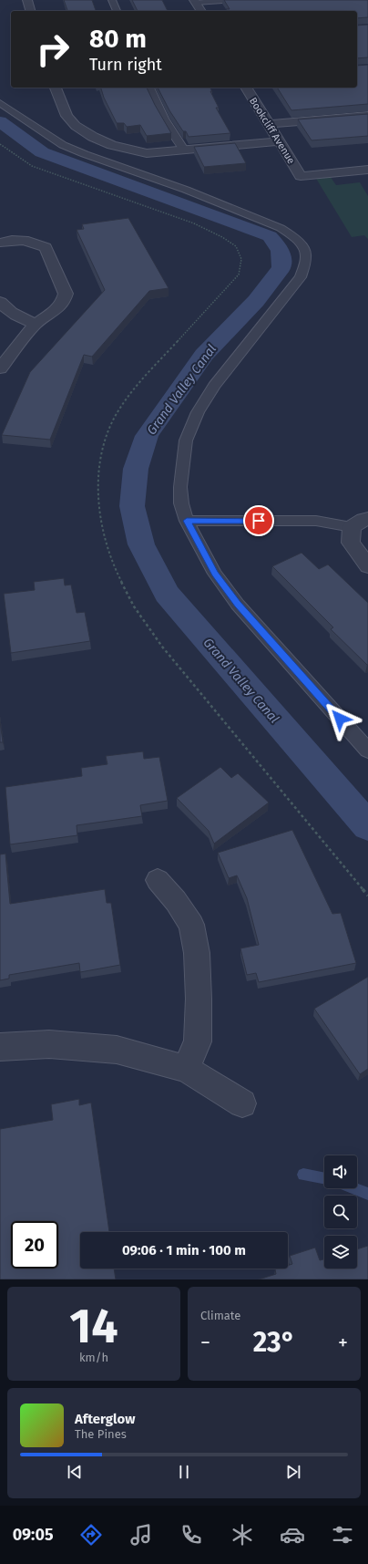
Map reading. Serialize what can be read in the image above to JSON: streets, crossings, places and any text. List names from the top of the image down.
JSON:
{
  "streets": {
    "street": ["Bookcliff Avenue"]
  },
  "water": ["Grand Valley Canal"],
  "page": {
    "turn": ["80 m", "Turn right"],
    "limit": "20",
    "trip": "09:06 · 1 min · 100 m",
    "tile": [
      ["14", "km/h"],
      "Climate"
    ],
    "heat": ["−", "23°", "+"],
    "song": ["Afterglow", "The Pines"],
    "tabs": "09:05"
  }
}
